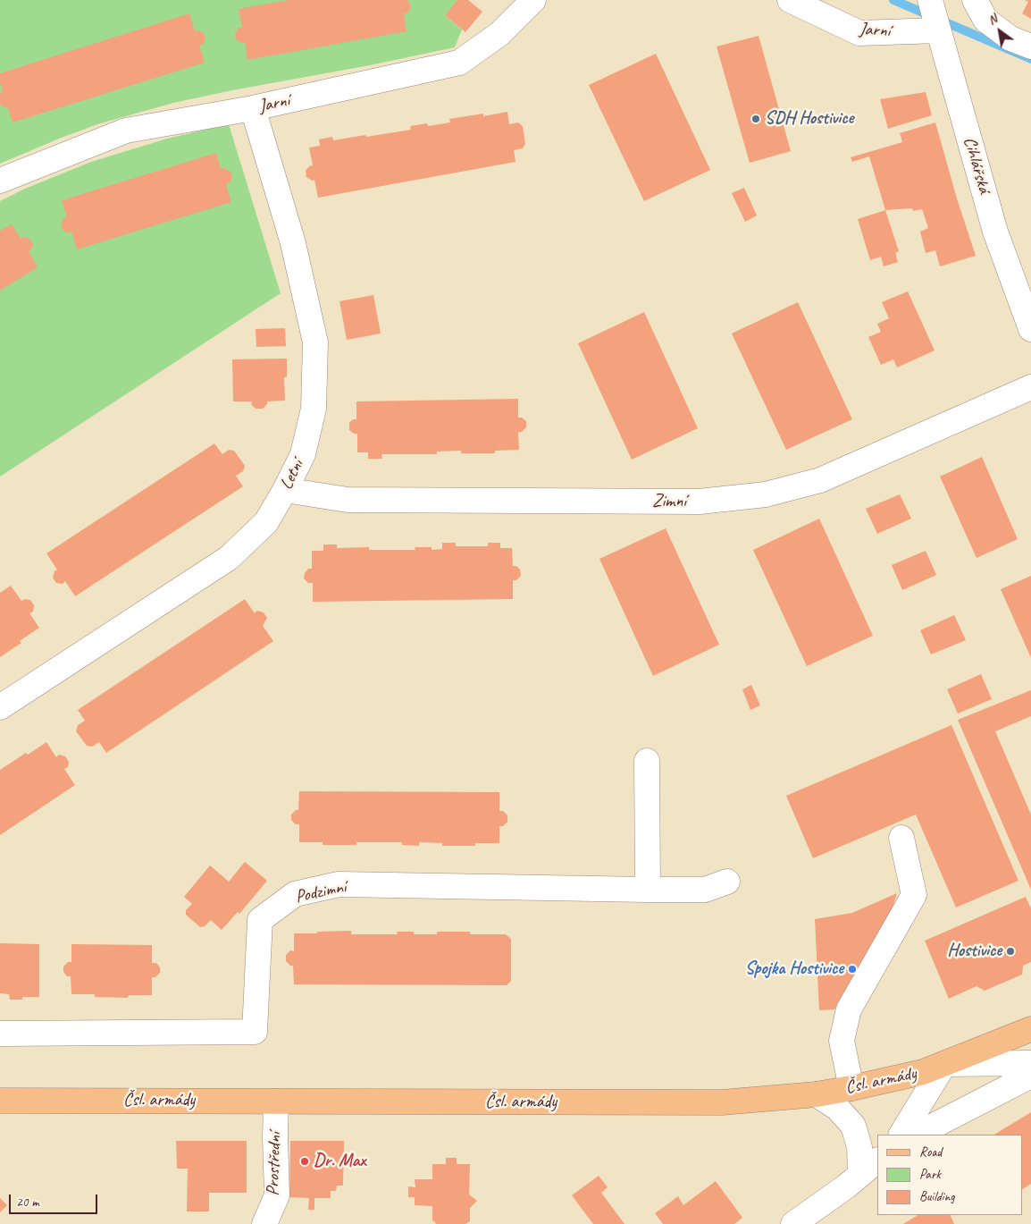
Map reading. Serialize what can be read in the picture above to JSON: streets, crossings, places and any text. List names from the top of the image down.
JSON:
{
  "streets": {
    "main road": ["Čsl. armády"],
    "street": [
      "Jarní",
      "Cihlářská",
      "Letní",
      "Zimní",
      "Podzimní",
      "Prostřední"
    ]
  },
  "crossings": [
    ["Jarní", "Cihlářská"],
    ["Jarní", "Letní"],
    ["Letní", "Zimní"],
    ["Čsl. armády", "Prostřední"]
  ],
  "places": [
    "SDH Hostivice",
    "Hostivice",
    "Spojka Hostivice",
    "Dr. Max"
  ],
  "legend": ["Road", "Park", "Building"],
  "scale_bar": "20 m",
  "north": "top left"
}
